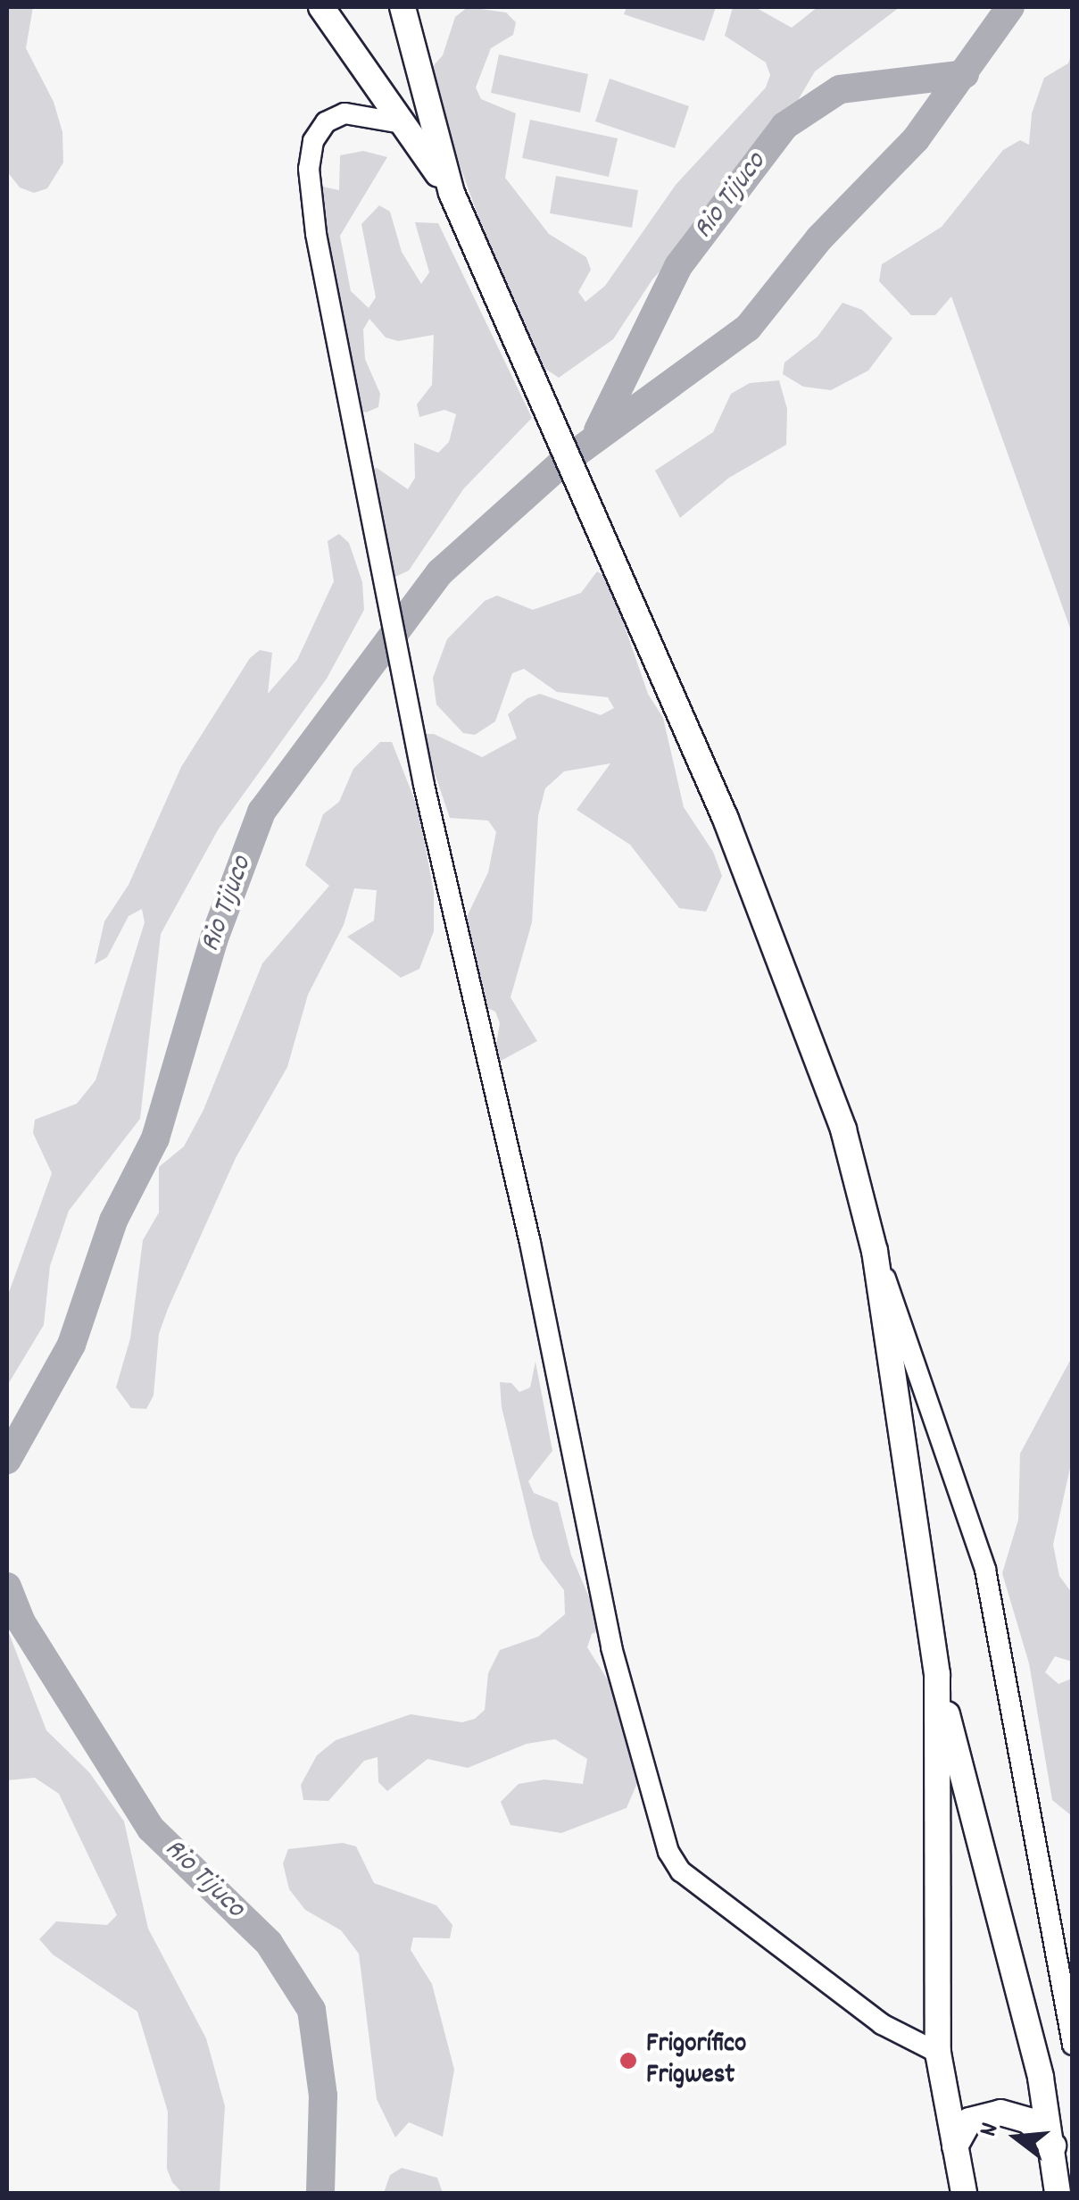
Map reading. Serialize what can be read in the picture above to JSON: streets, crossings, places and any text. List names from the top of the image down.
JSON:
{
  "water": ["Rio Tijuco"],
  "places": ["Frigorífico Frigwest"],
  "north": "left"
}
